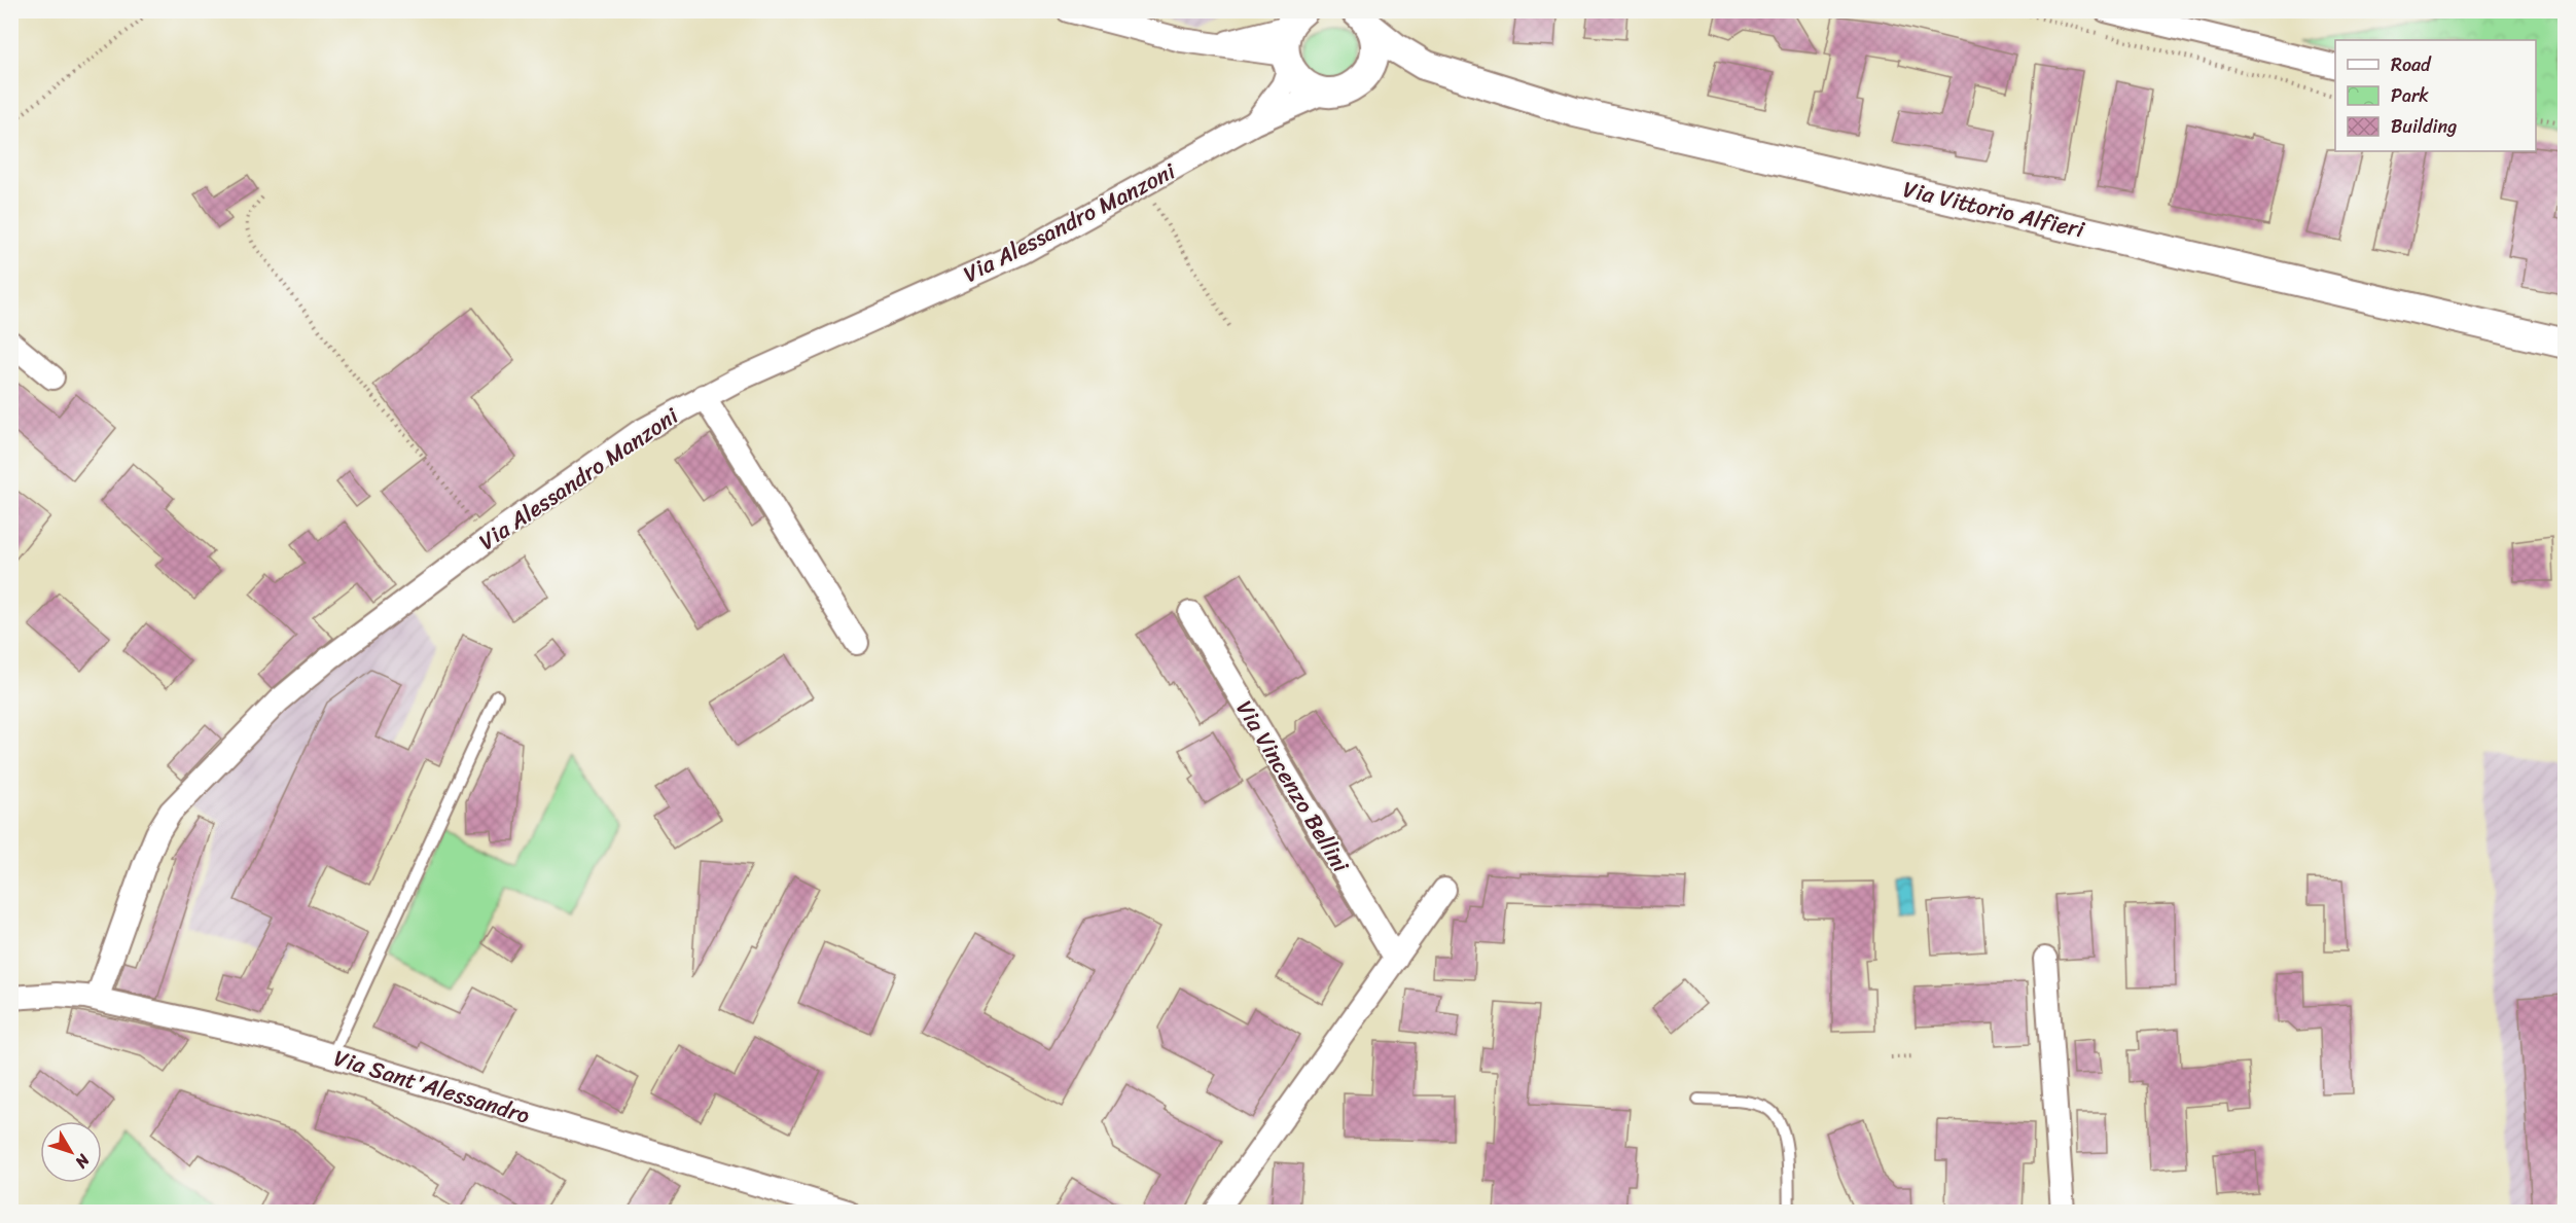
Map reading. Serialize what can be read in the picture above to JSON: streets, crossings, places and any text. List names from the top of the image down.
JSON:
{
  "streets": {
    "street": [
      "Via Vittorio Alfieri",
      "Via Alessandro Manzoni",
      "Via Vincenzo Bellini",
      "Via Sant'Alessandro"
    ]
  },
  "crossings": [
    ["Via Alessandro Manzoni", "Via Sant'Alessandro"]
  ],
  "legend": ["Road", "Park", "Building"],
  "north": "bottom right"
}
